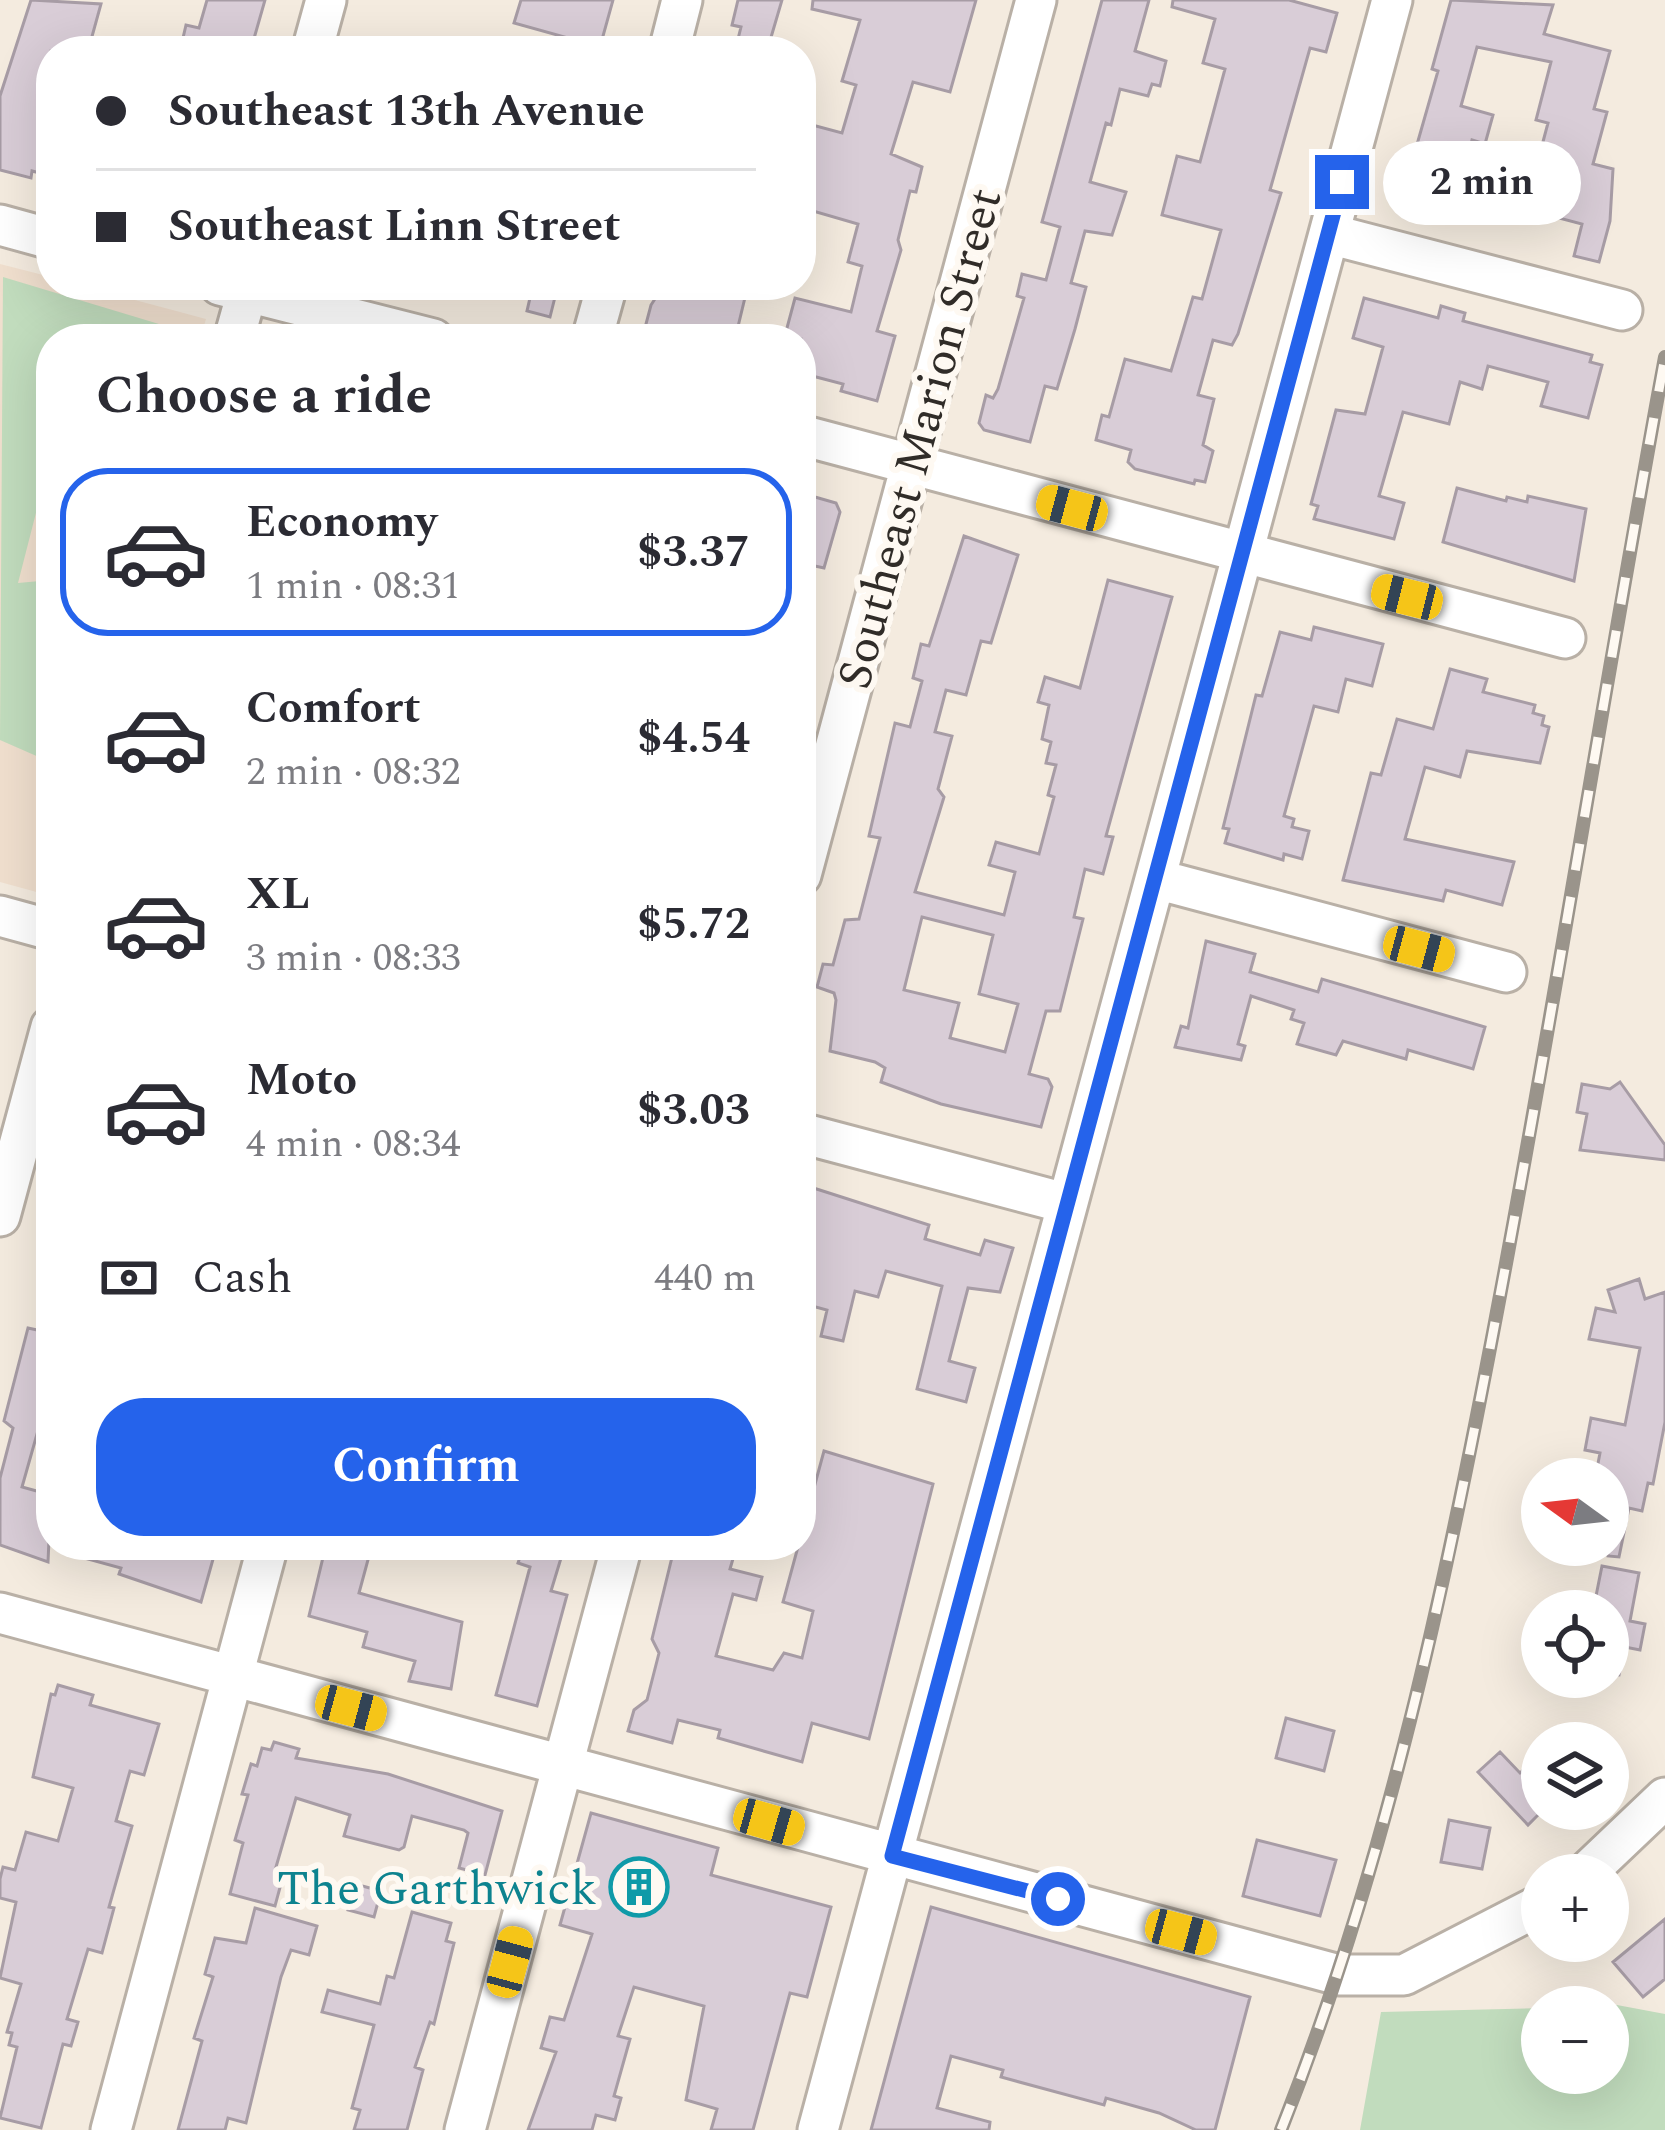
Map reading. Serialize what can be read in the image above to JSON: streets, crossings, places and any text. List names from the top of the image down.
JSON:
{
  "streets": {
    "street": ["Southeast Marion Street"]
  },
  "places": {
    "building": ["The Garthwick"]
  },
  "north": "left",
  "page": {
    "banner": ["Southeast 13th Avenue", "Southeast Linn Street"],
    "bubble": "2 min",
    "heading": "Choose a ride",
    "list": [
      {
        "name": "Economy",
        "note": "1 min · 08:31",
        "value": "$3.37"
      },
      {
        "name": "Comfort",
        "note": "2 min · 08:32",
        "value": "$4.54"
      },
      {
        "name": "XL",
        "note": "3 min · 08:33",
        "value": "$5.72"
      },
      {
        "name": "Moto",
        "note": "4 min · 08:34",
        "value": "$3.03"
      }
    ],
    "pay": ["Cash", "440 m"],
    "buttons": "Confirm",
    "map_buttons": ["+", "−"]
  }
}
